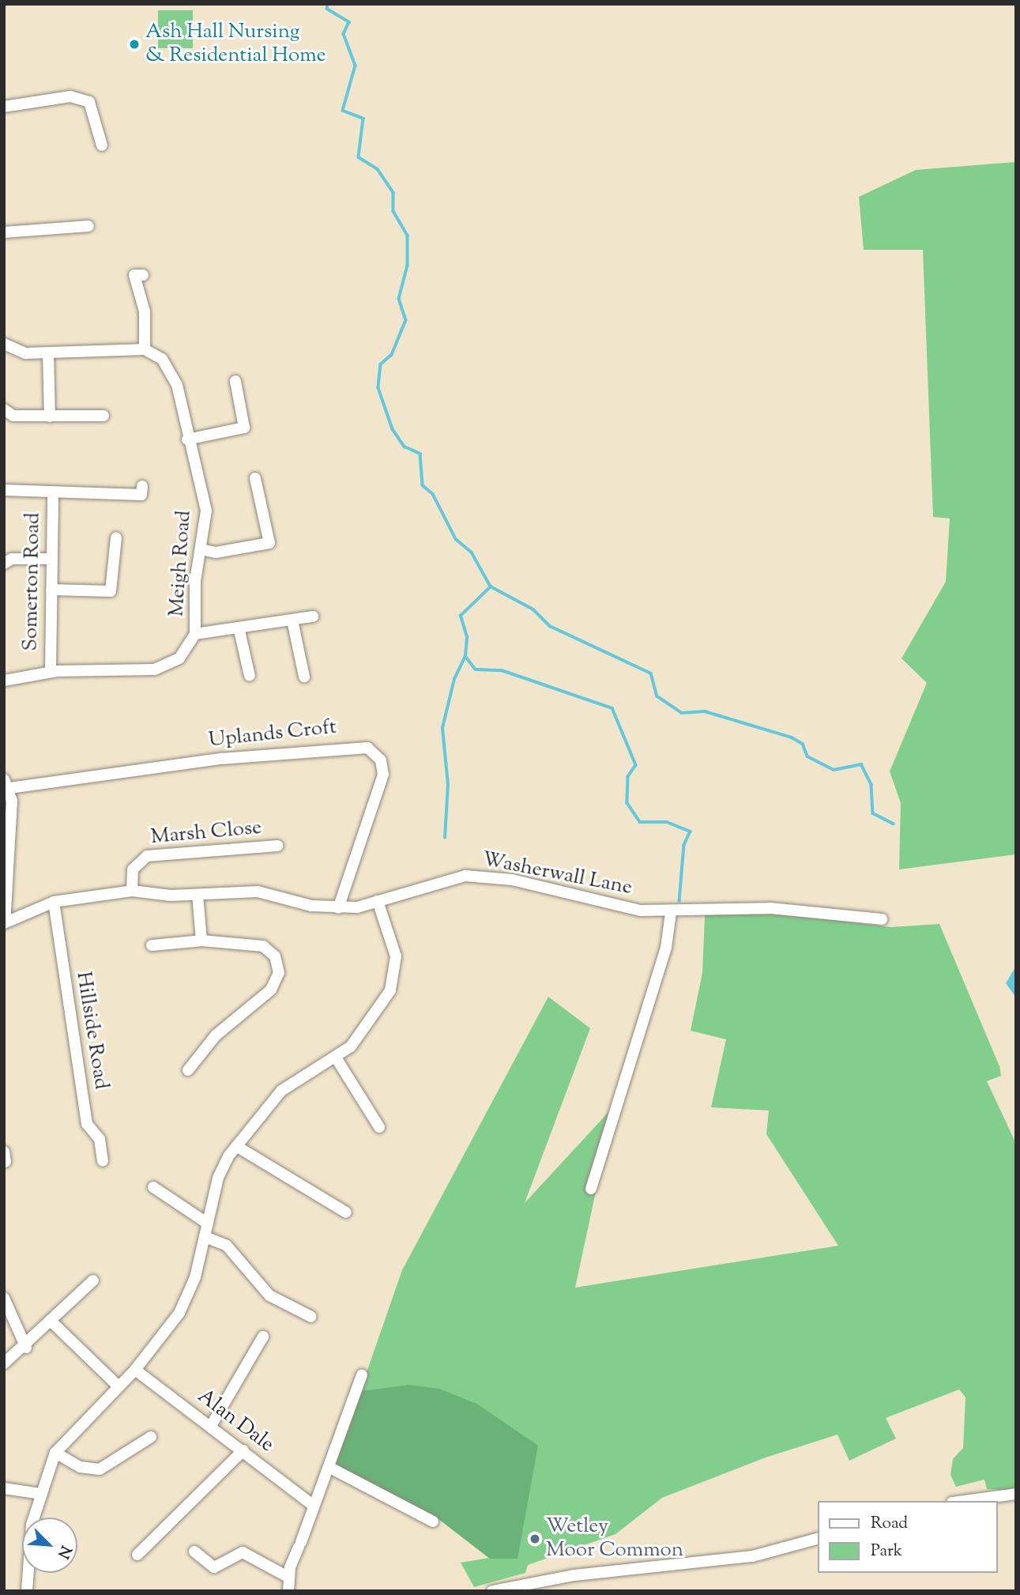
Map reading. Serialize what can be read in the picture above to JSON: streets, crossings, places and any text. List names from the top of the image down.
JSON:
{
  "streets": {
    "street": [
      "Meigh Road",
      "Somerton Road",
      "Uplands Croft",
      "Marsh Close",
      "Washerwall Lane",
      "Hillside Road",
      "Alan Dale"
    ]
  },
  "crossings": [
    ["Meigh Road", "Somerton Road"],
    ["Uplands Croft", "Washerwall Lane"],
    ["Marsh Close", "Washerwall Lane"],
    ["Washerwall Lane", "Hillside Road"]
  ],
  "places": ["Ash Hall Nursing & Residential Home", "Wetley Moor Common"],
  "legend": ["Road", "Park"],
  "north": "bottom right"
}
